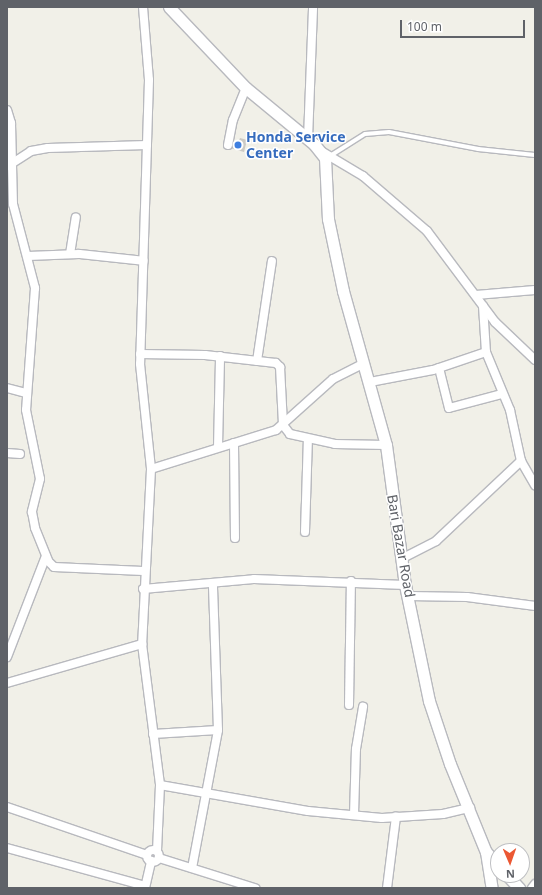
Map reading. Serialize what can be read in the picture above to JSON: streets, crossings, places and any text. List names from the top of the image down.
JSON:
{
  "streets": {
    "street": ["Bari Bazar Road"]
  },
  "places": ["Honda Service Center"],
  "scale_bar": "100 m",
  "north": "bottom"
}
